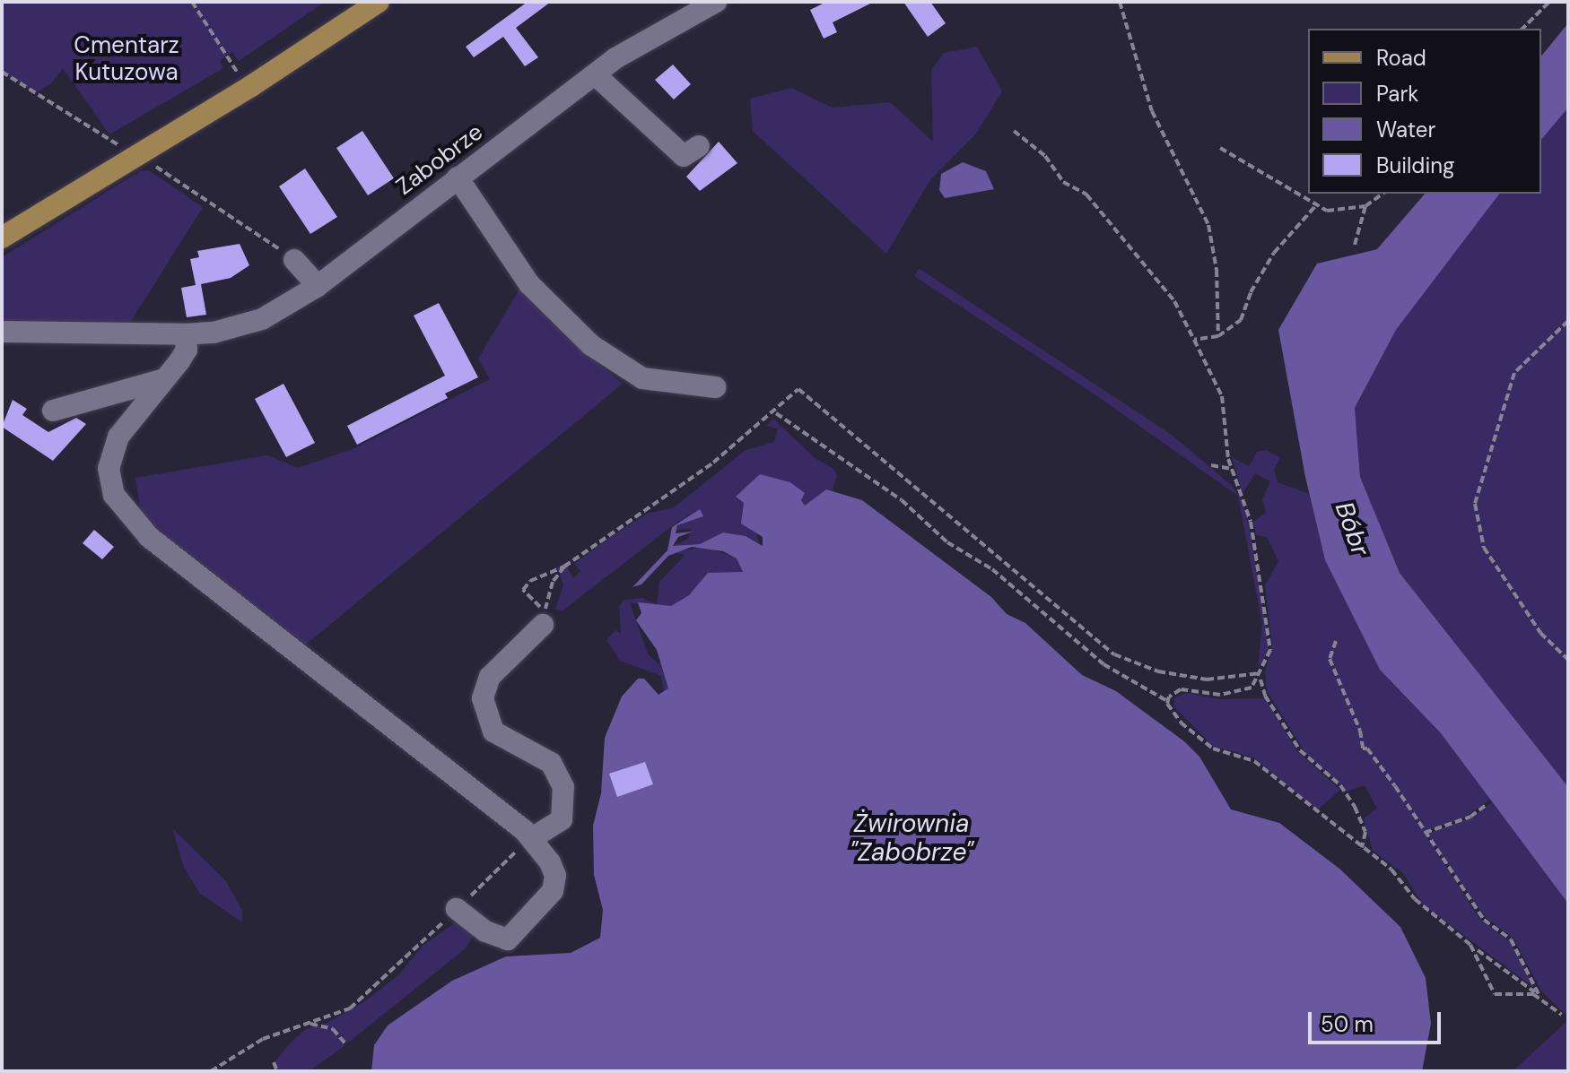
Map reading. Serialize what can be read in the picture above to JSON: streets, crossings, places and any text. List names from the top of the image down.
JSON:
{
  "streets": {
    "street": ["Zabobrze"]
  },
  "water": ["Bóbr", "Żwirownia \"Zabobrze\""],
  "parks": ["Cmentarz Kutuzowa"],
  "legend": [
    "Road",
    "Park",
    "Water",
    "Building"
  ],
  "scale_bar": "50 m"
}
